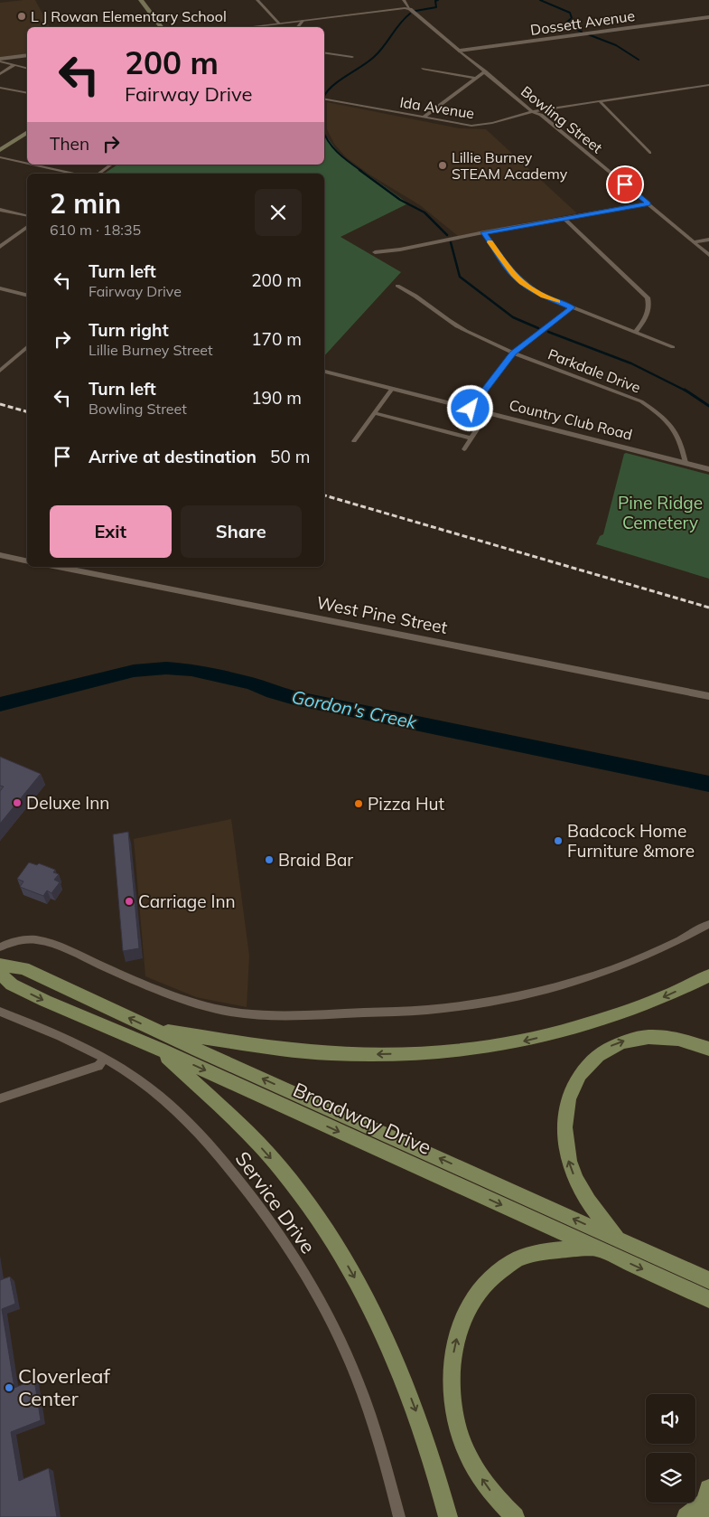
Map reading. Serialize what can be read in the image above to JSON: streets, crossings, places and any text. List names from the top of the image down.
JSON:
{
  "streets": {
    "main road": ["Broadway Drive"],
    "street": [
      "Dossett Avenue",
      "Ida Avenue",
      "Bowling Street",
      "Parkdale Drive",
      "Country Club Road",
      "West Pine Street",
      "Service Drive"
    ]
  },
  "crossings": [
    ["Dossett Avenue", "Bowling Street"],
    ["Ida Avenue", "Bowling Street"],
    ["Parkdale Drive", "Country Club Road"]
  ],
  "water": ["Gordon's Creek"],
  "parks": ["Pine Ridge Cemetery"],
  "places": [
    "L J Rowan Elementary School",
    "Lillie Burney STEAM Academy",
    "Deluxe Inn",
    "Pizza Hut",
    "Badcock Home Furniture &more",
    "Braid Bar",
    "Carriage Inn",
    "Cloverleaf Center"
  ],
  "page": {
    "turn": ["200 m", "Fairway Drive"],
    "then": "Then",
    "heading": ["2 min", "610 m · 18:35"],
    "list": [
      {
        "name": "Turn left",
        "note": "Fairway Drive",
        "value": "200 m"
      },
      {
        "name": "Turn right",
        "note": "Lillie Burney Street",
        "value": "170 m"
      },
      {
        "name": "Turn left",
        "note": "Bowling Street",
        "value": "190 m"
      },
      {
        "name": "Arrive at destination",
        "value": "50 m"
      }
    ],
    "buttons": ["Exit", "Share"]
  }
}
